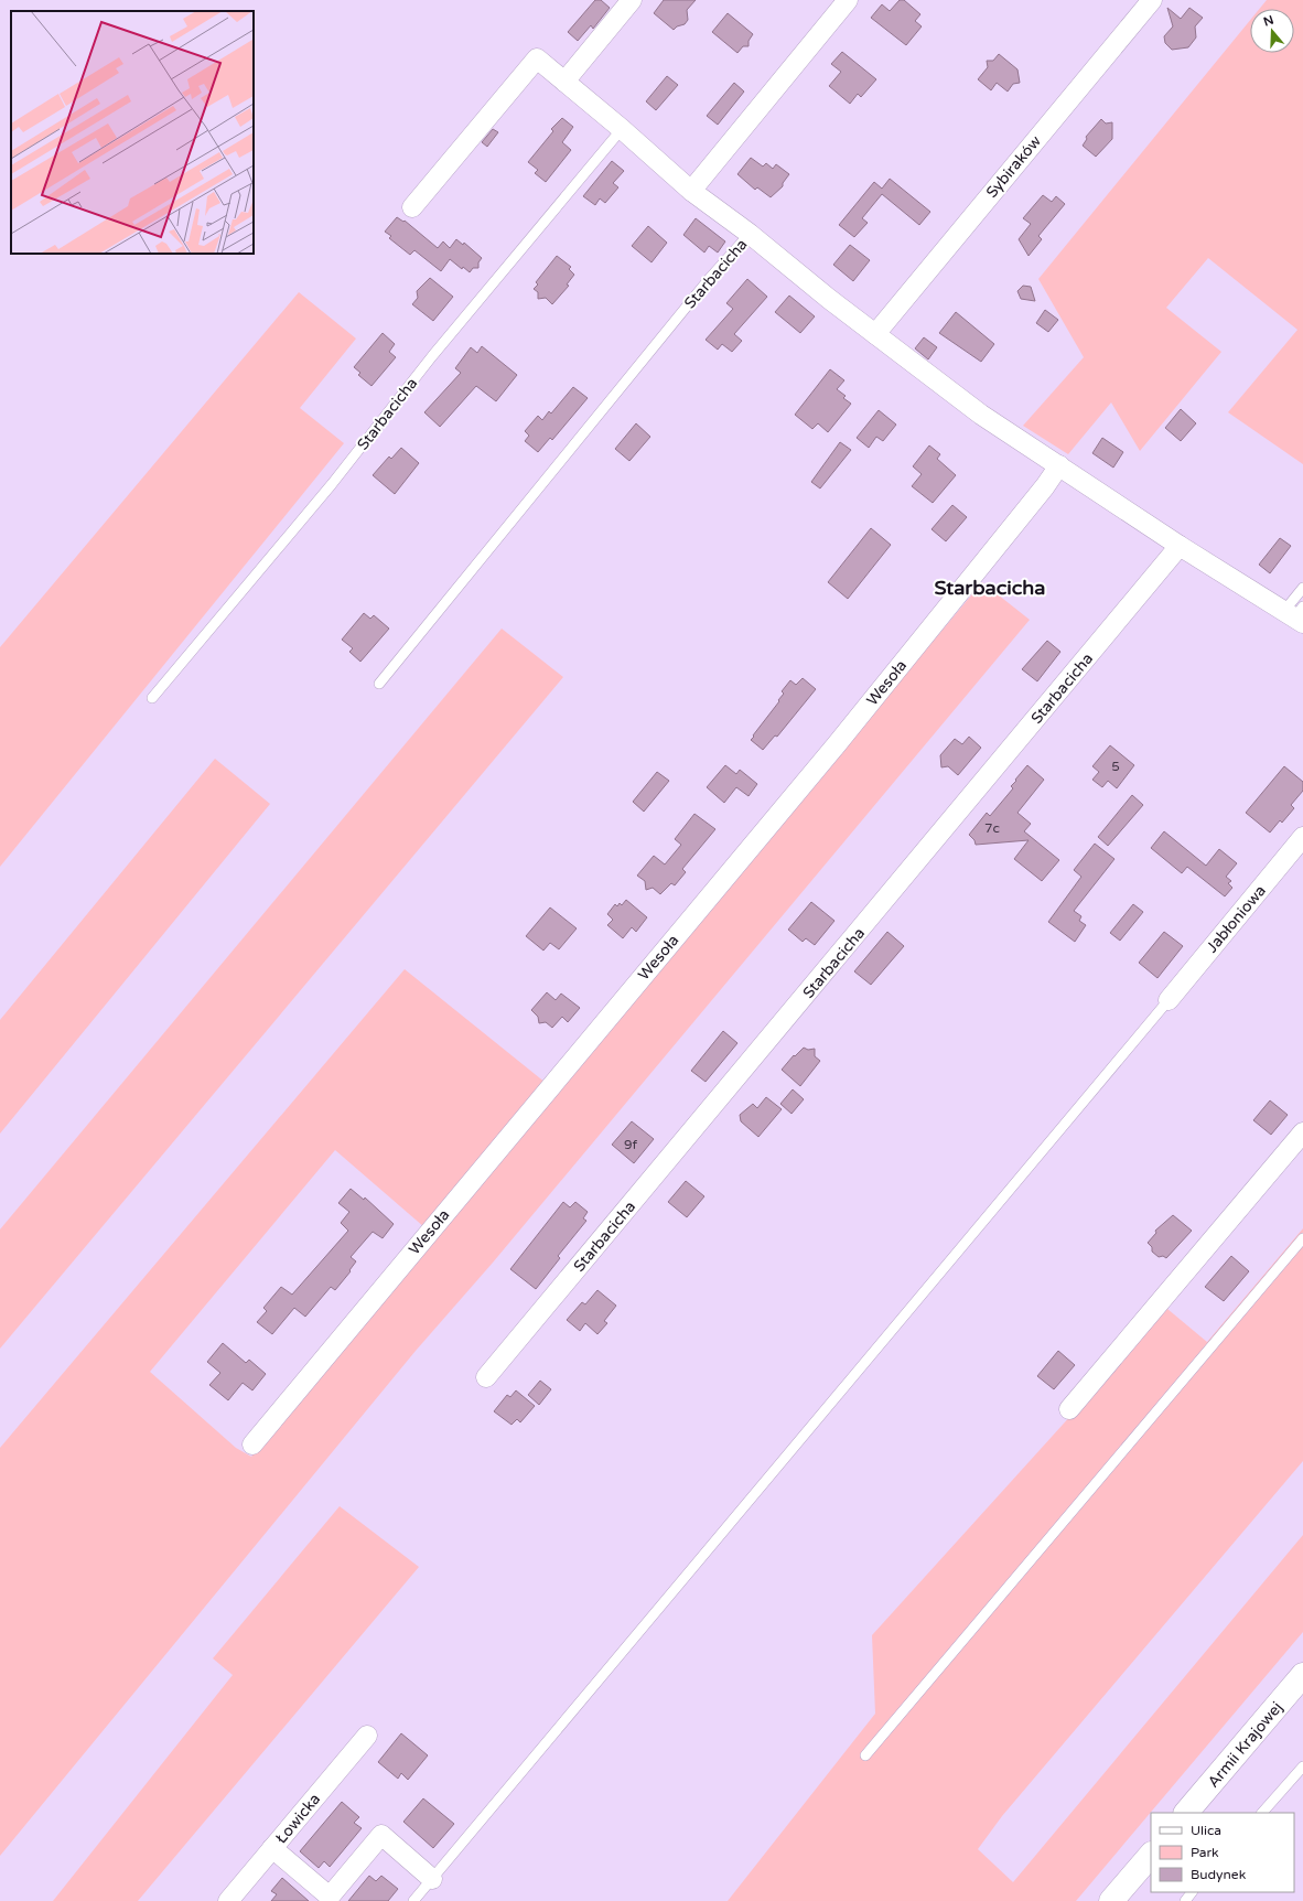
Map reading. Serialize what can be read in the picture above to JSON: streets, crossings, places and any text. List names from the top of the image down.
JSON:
{
  "streets": {
    "street": [
      "Sybiraków",
      "Starbacicha",
      "Wesoła",
      "Jabłoniowa",
      "Armii Krajowej",
      "Łowicka"
    ]
  },
  "crossings": [
    ["Sybiraków", "Starbacicha"],
    ["Starbacicha", "Wesoła"]
  ],
  "districts": ["Starbacicha"],
  "house_numbers": ["5", "7c", "9f"],
  "legend": ["Ulica", "Park", "Budynek"],
  "north": "top"
}
